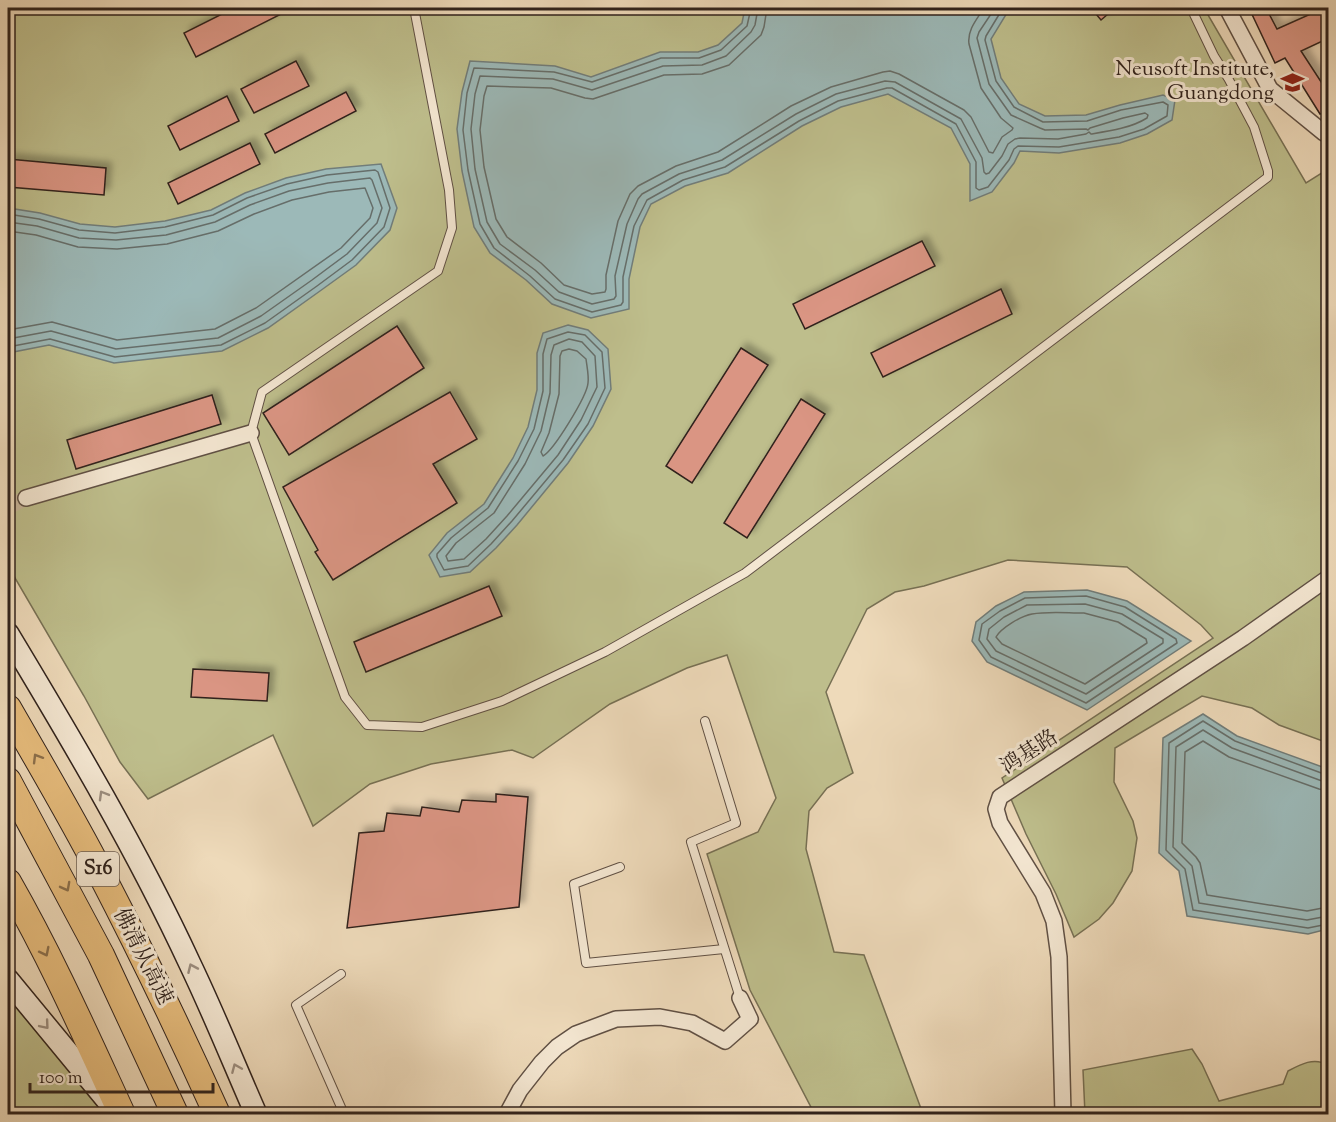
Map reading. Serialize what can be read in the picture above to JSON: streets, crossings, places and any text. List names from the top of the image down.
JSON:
{
  "streets": {
    "highway": ["S16", "佛清从高速"],
    "street": ["鸿基路"]
  },
  "places": {
    "school or university": ["Neusoft Institute, Guangdong"]
  },
  "scale_bar": "100 m"
}
